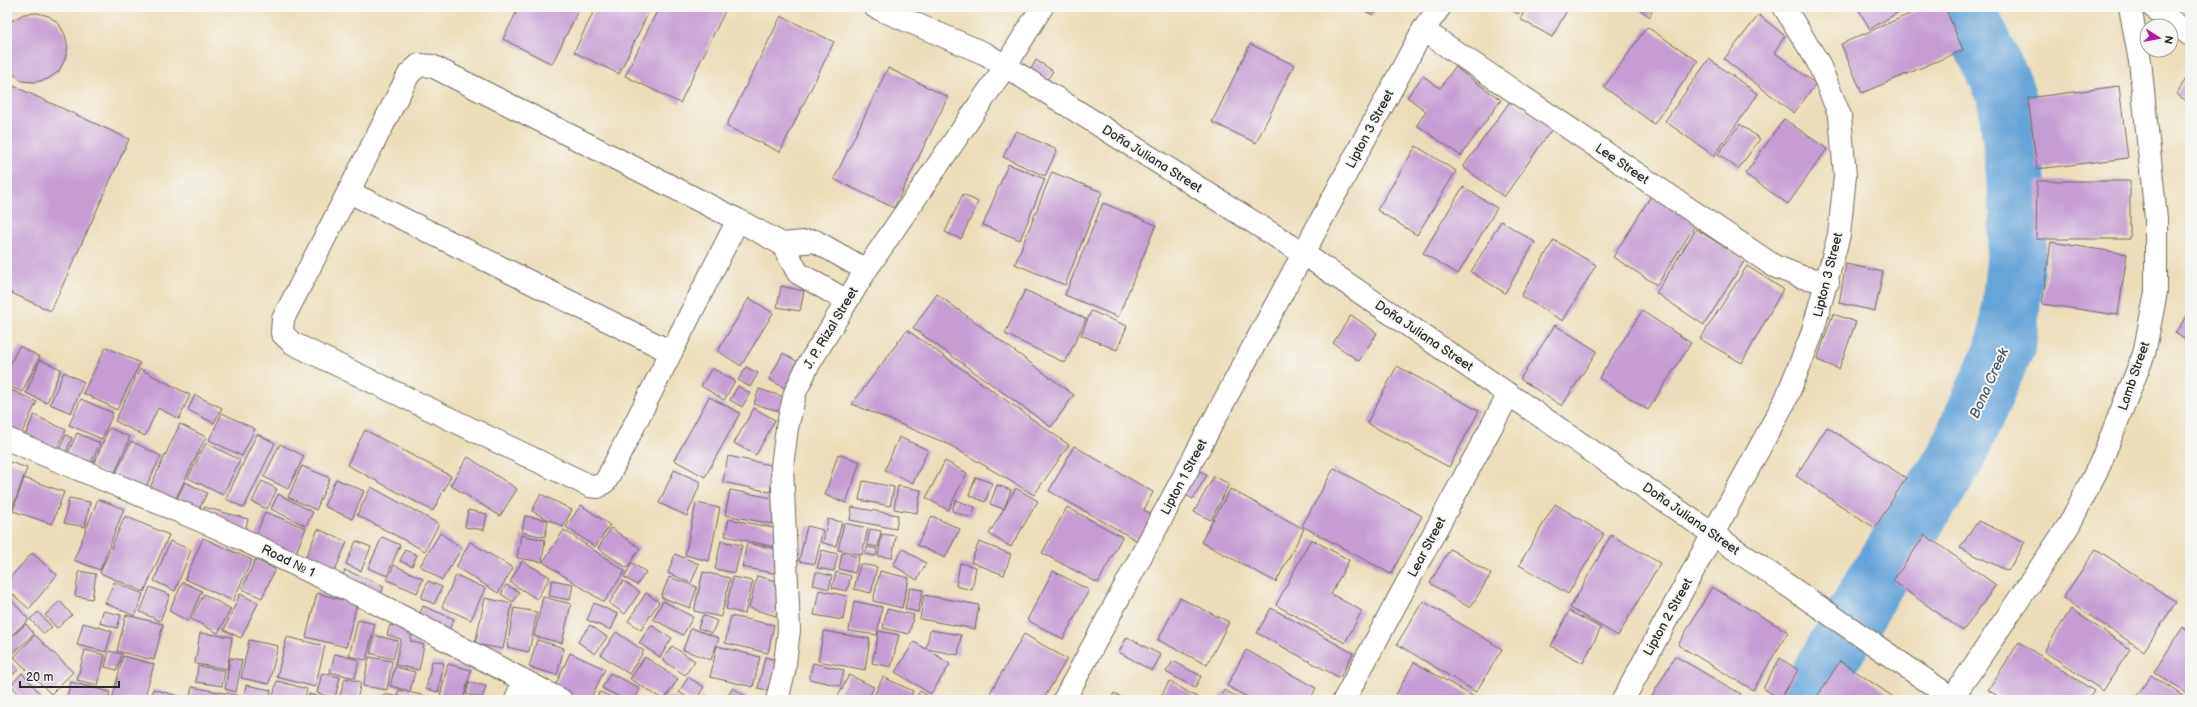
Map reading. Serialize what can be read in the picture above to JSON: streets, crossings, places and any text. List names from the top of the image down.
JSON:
{
  "streets": {
    "street": [
      "Lipton 3 Street",
      "Doña Juliana Street",
      "Lee Street",
      "J. P. Rizal Street",
      "Lamb Street",
      "Lipton 1 Street",
      "Lear Street",
      "Road № 1",
      "Lipton 2 Street"
    ]
  },
  "crossings": [
    ["Lipton 3 Street", "Doña Juliana Street"],
    ["Lipton 3 Street", "Lee Street"],
    ["Lipton 3 Street", "Lipton 1 Street"],
    ["Lipton 3 Street", "Lipton 2 Street"],
    ["Doña Juliana Street", "J. P. Rizal Street"],
    ["Doña Juliana Street", "Lamb Street"],
    ["Doña Juliana Street", "Lipton 1 Street"],
    ["Doña Juliana Street", "Lear Street"],
    ["Doña Juliana Street", "Lipton 2 Street"]
  ],
  "water": ["Bona Creek"],
  "scale_bar": "20 m",
  "north": "right"
}
